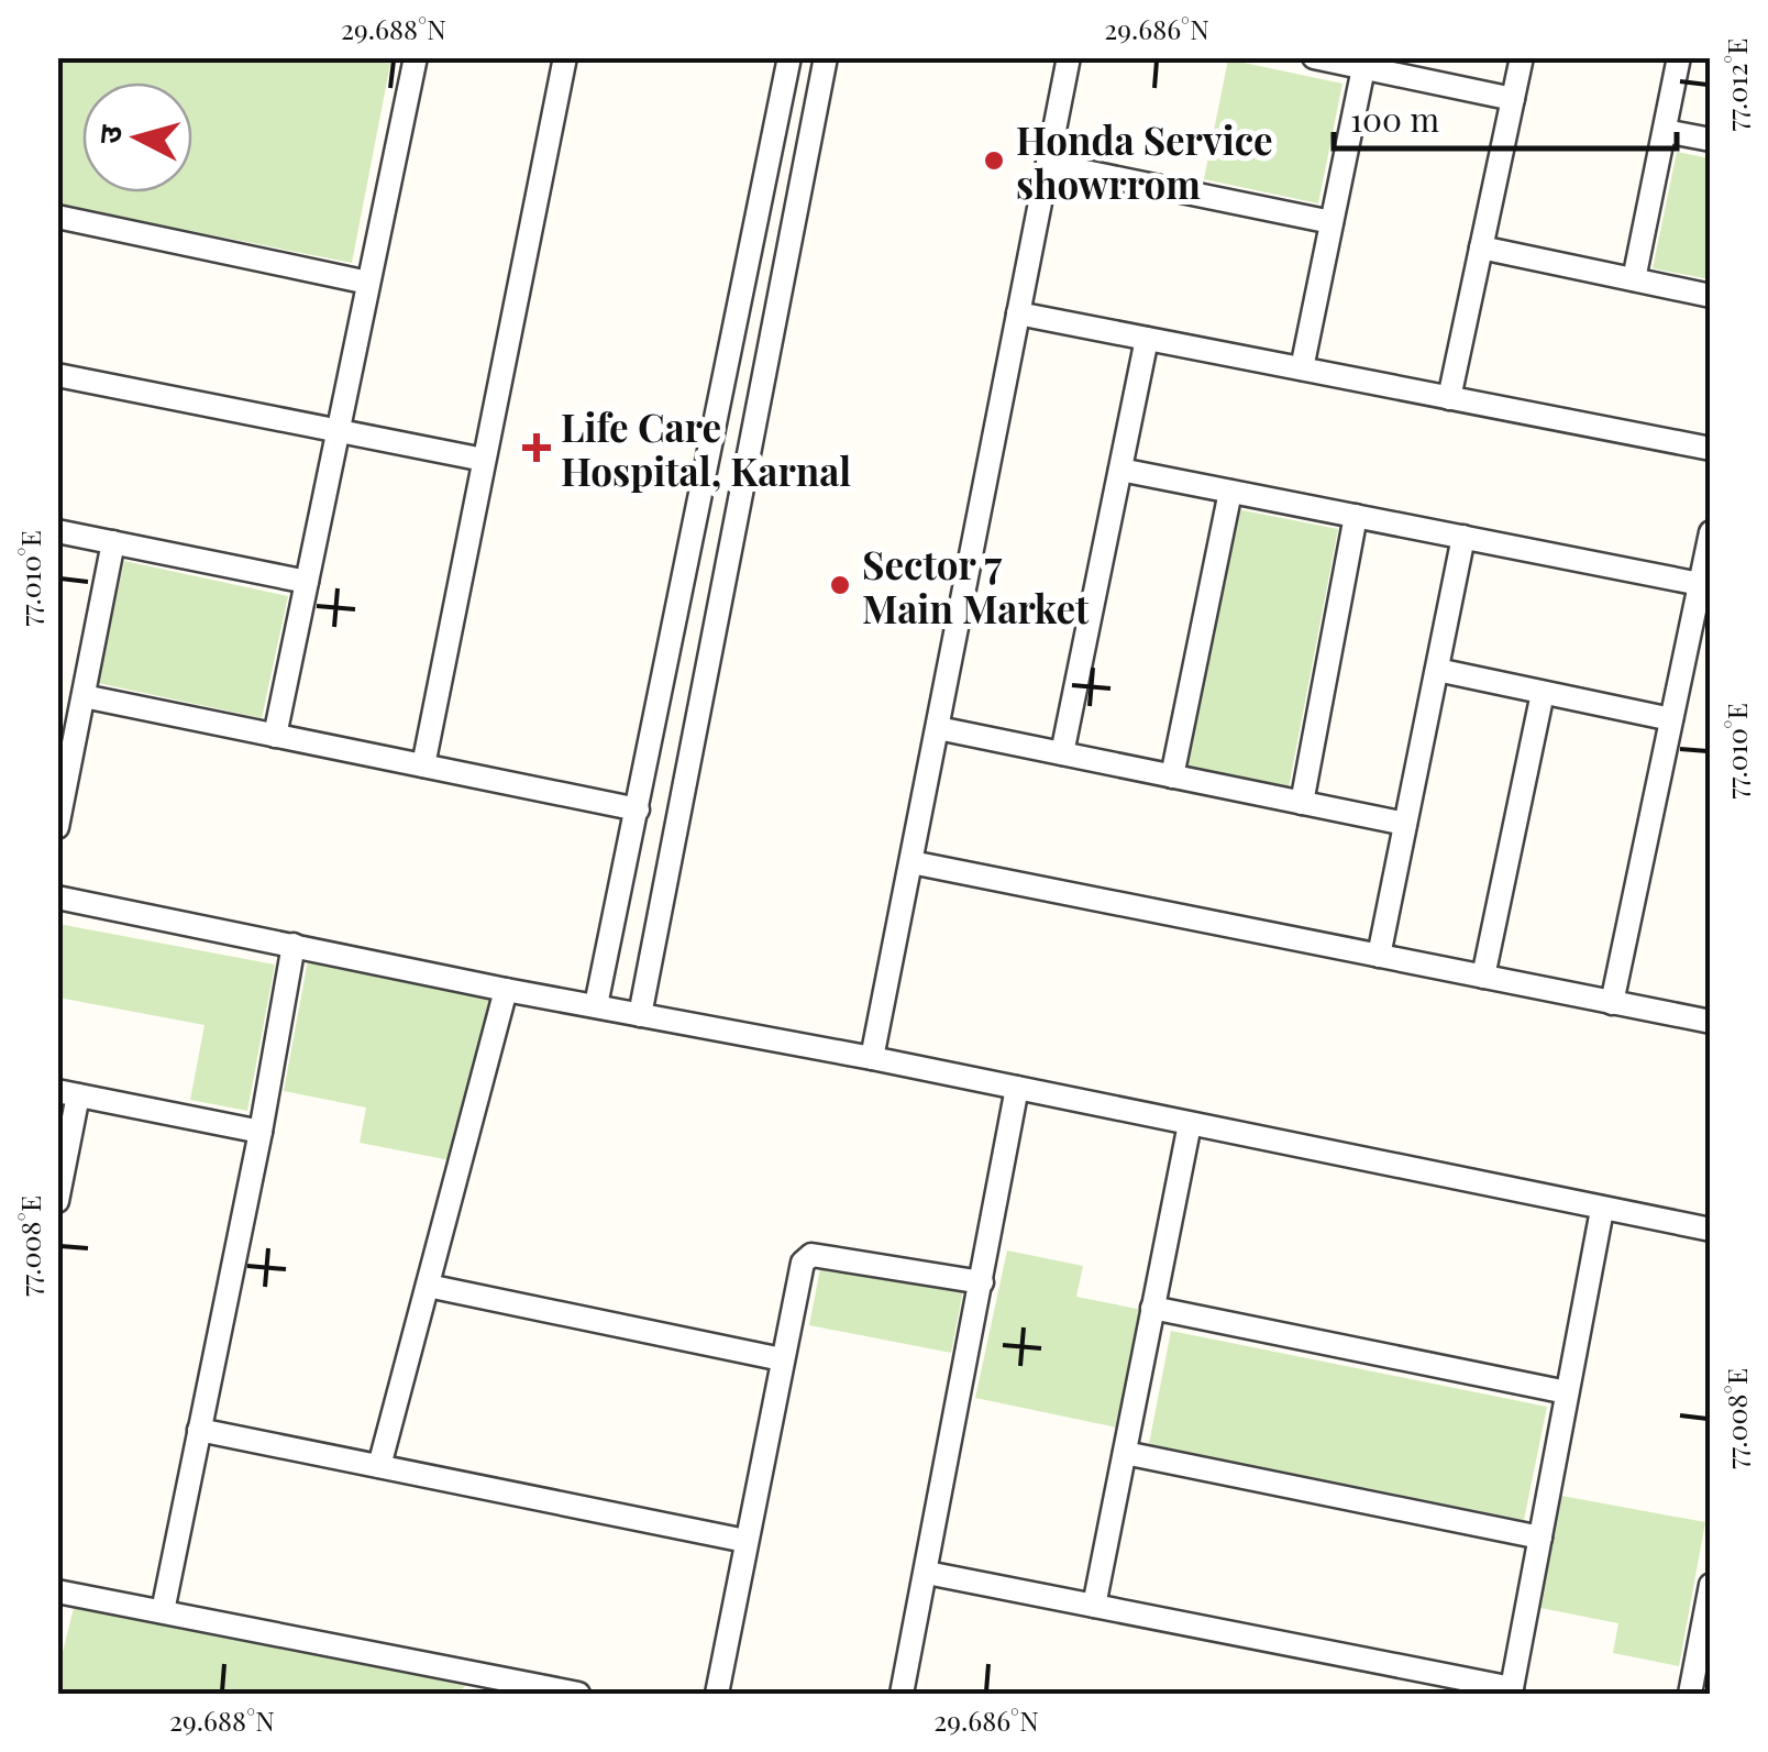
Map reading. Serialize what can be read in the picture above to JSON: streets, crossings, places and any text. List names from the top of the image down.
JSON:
{
  "places": {
    "other": ["Honda Service showrrom", "Sector 7 Main Market"],
    "health": ["Life Care Hospital, Karnal"]
  },
  "scale_bar": "100 m",
  "north": "left",
  "coordinates": [
    "29.688°N",
    "29.686°N",
    "77.012°E",
    "77.010°E",
    "77.008°E"
  ]
}
